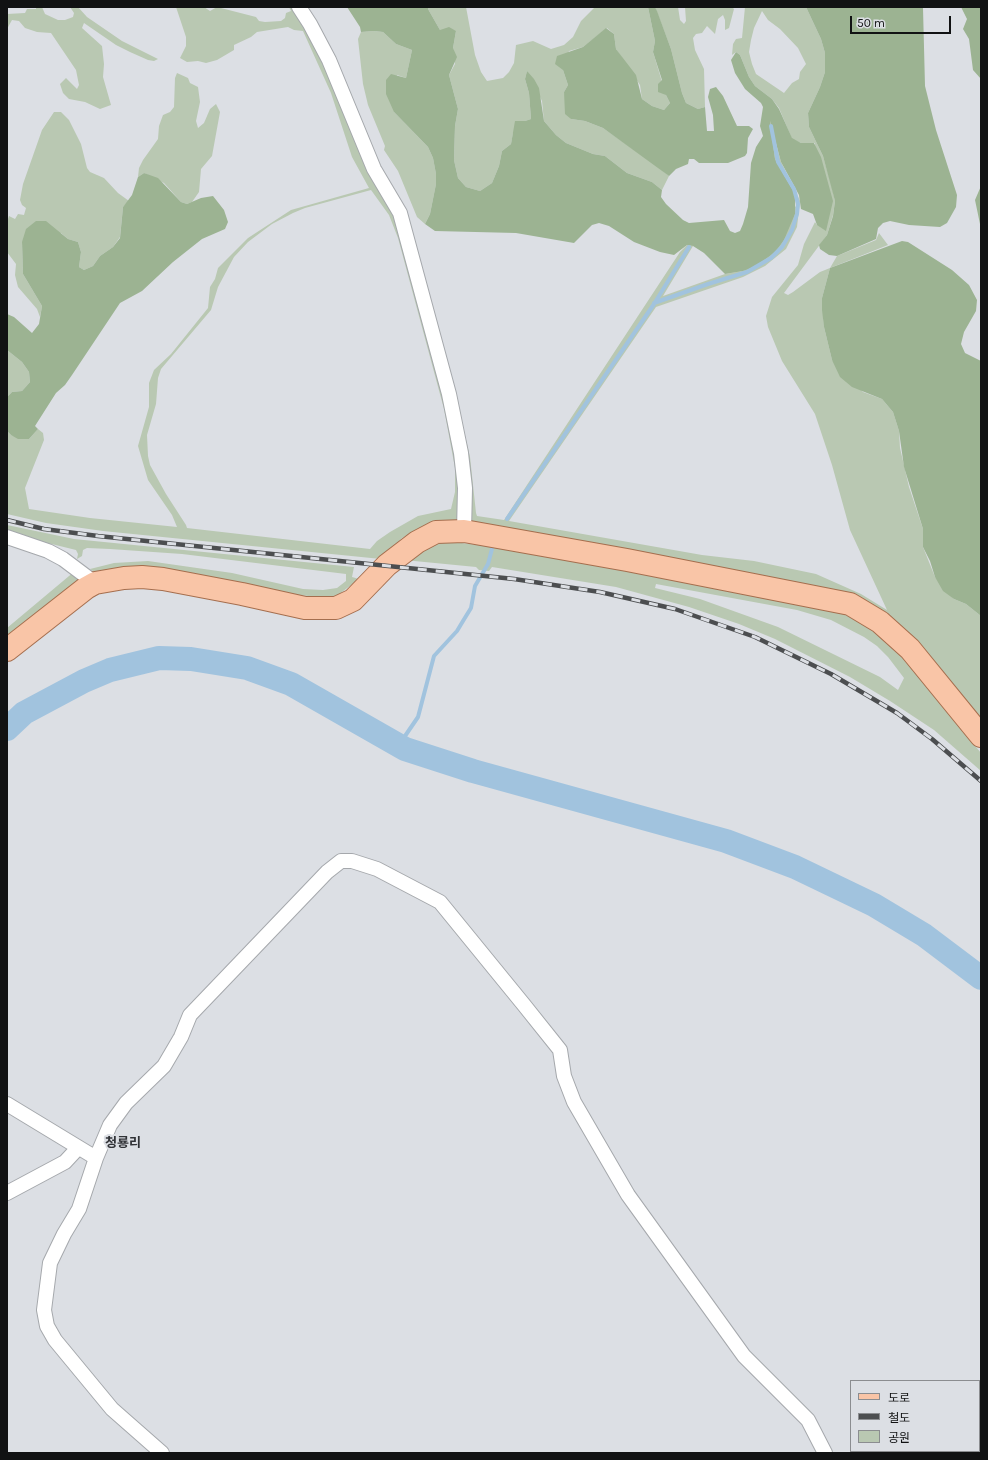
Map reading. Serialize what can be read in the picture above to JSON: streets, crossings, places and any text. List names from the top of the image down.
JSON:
{
  "districts": ["청룡리"],
  "legend": ["도로", "철도", "공원"],
  "scale_bar": "50 m"
}
